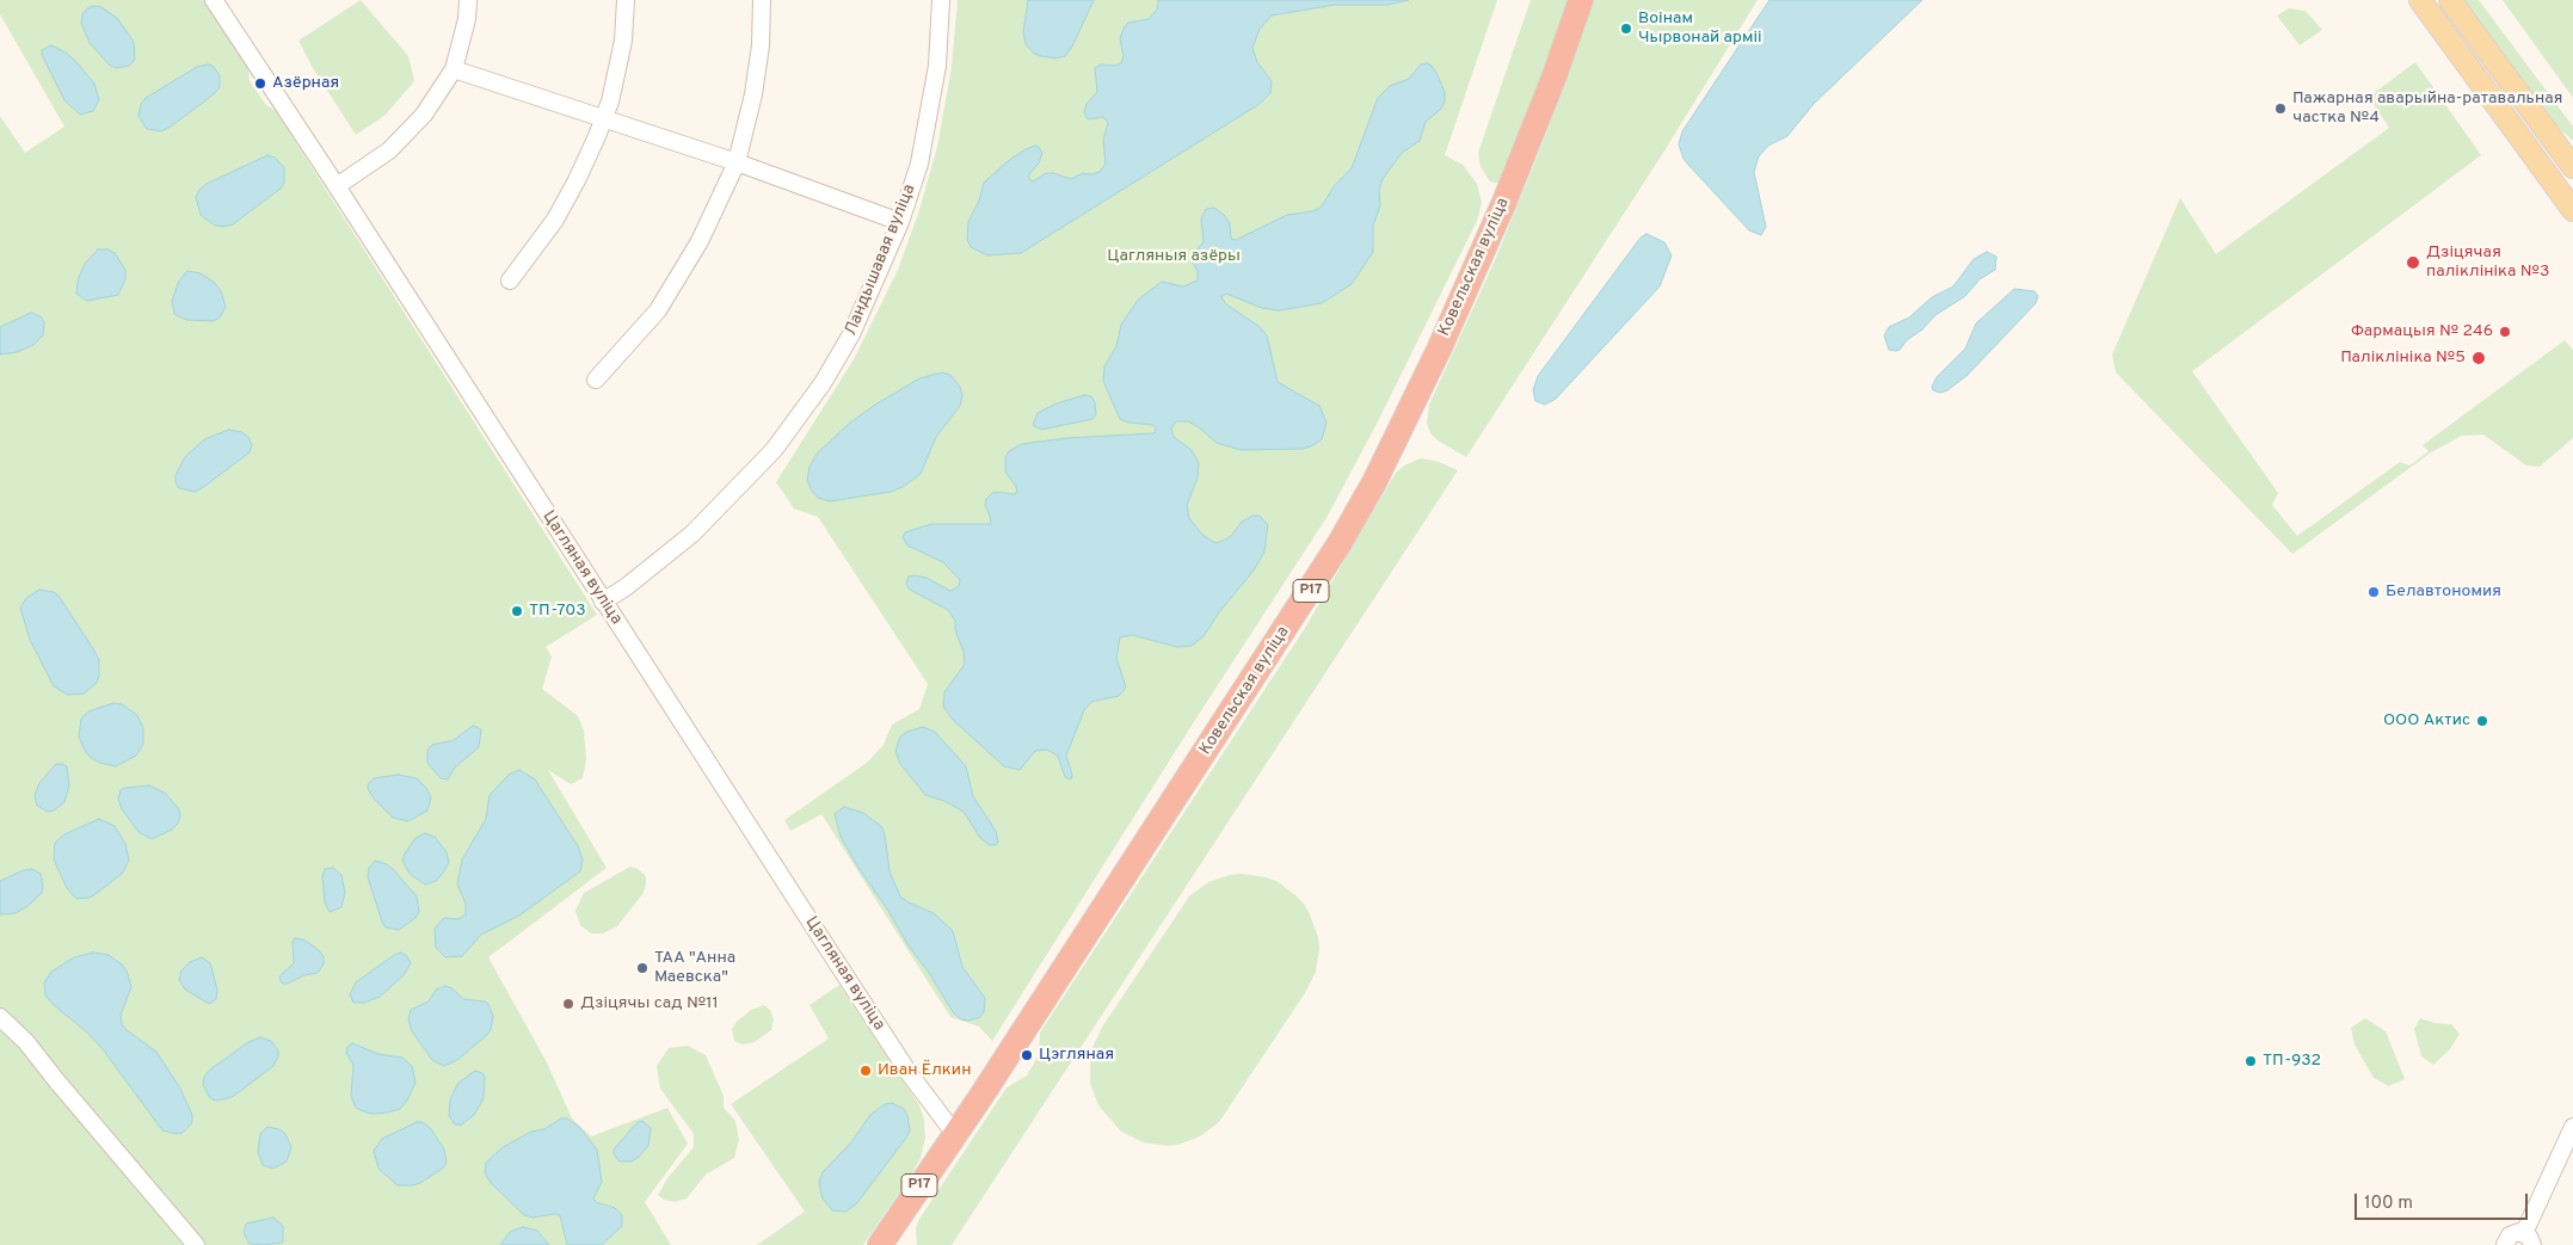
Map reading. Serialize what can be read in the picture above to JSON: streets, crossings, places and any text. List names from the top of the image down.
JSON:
{
  "streets": {
    "highway": ["Ковельская вуліца", "Р17"],
    "street": ["Ландышавая вуліца", "Цагляная вуліца"]
  },
  "crossings": [
    ["Ландышавая вуліца", "Цагляная вуліца"],
    ["Ковельская вуліца", "Цагляная вуліца"]
  ],
  "parks": ["Цагляныя азёры"],
  "places": [
    "Воінам Чырвонай арміі",
    "Азёрная",
    "Пажарная аварыйна-ратавальная частка №4",
    "Дзіцячая паліклініка №3",
    "Фармацыя № 246",
    "Паліклініка №5",
    "Белавтономия",
    "ТП-703",
    "ООО Актис",
    "ТАА \"Анна Маевска\"",
    "Дзіцячы сад №11",
    "Цэгляная",
    "ТП-932",
    "Иван Ёлкин"
  ],
  "scale_bar": "100 m"
}
